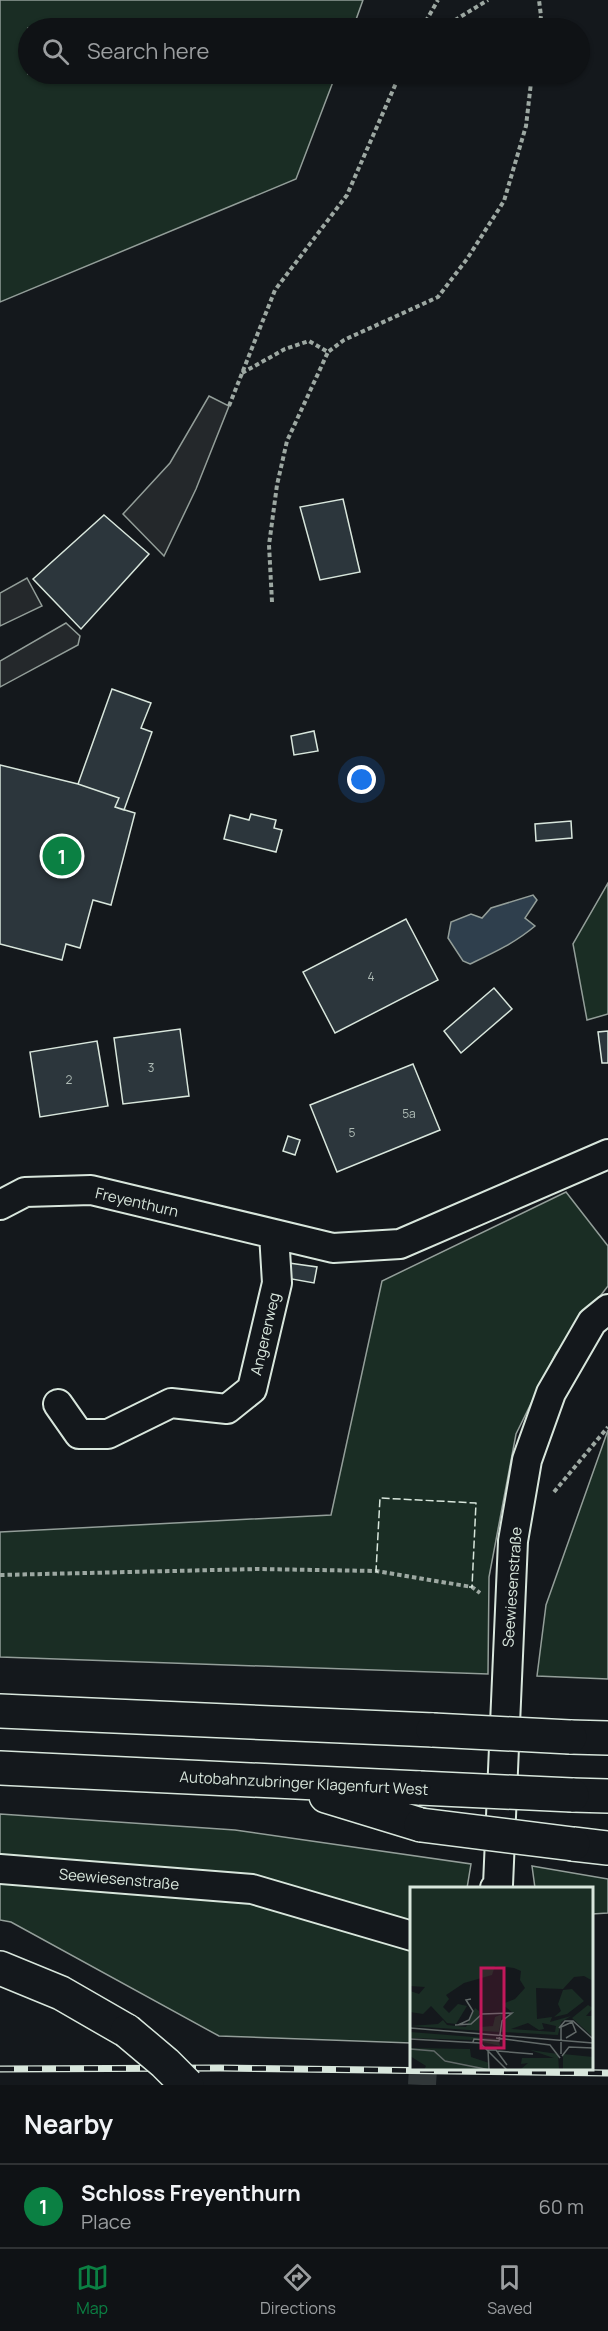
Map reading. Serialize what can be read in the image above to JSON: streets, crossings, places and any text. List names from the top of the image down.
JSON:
{
  "streets": {
    "main road": ["Autobahnzubringer Klagenfurt West"],
    "street": ["Freyenthurn", "Angererweg", "Seewiesenstraße"]
  },
  "crossings": [
    ["Freyenthurn", "Angererweg"]
  ],
  "house_numbers": [
    "4",
    "3",
    "2",
    "5a",
    "5"
  ],
  "page": {
    "search": "Search here",
    "pins": "1",
    "heading": "Nearby",
    "list": [
      {
        "mark": "1",
        "name": "Schloss Freyenthurn",
        "note": "Place",
        "value": "60 m"
      }
    ],
    "nav": ["Map", "Directions", "Saved"]
  }
}
